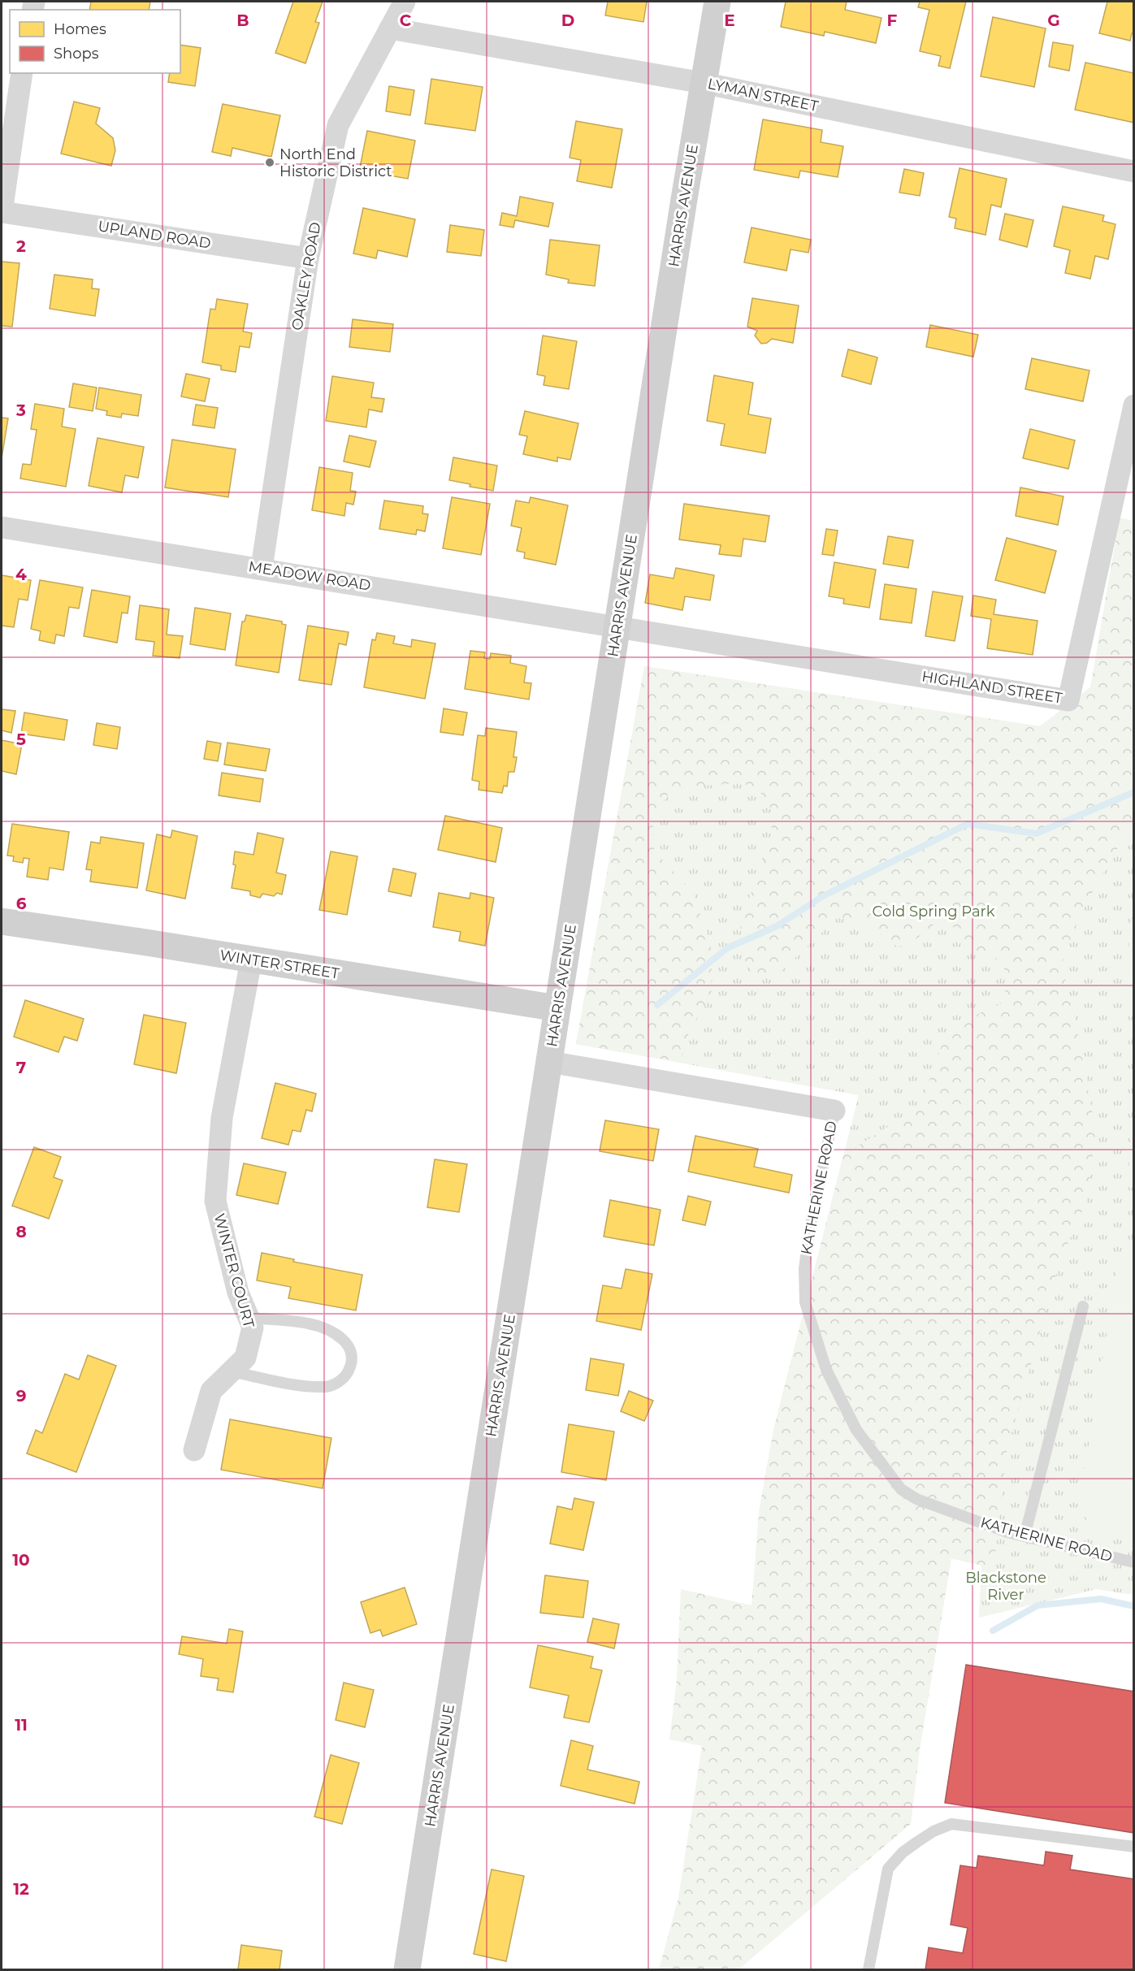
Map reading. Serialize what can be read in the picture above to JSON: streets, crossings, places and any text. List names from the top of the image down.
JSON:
{
  "streets": {
    "main road": ["HARRIS AVENUE", "WINTER STREET"],
    "street": [
      "LYMAN STREET",
      "UPLAND ROAD",
      "OAKLEY ROAD",
      "MEADOW ROAD",
      "HIGHLAND STREET",
      "KATHERINE ROAD",
      "WINTER COURT"
    ]
  },
  "crossings": [
    ["LYMAN STREET", "HARRIS AVENUE"],
    ["LYMAN STREET", "OAKLEY ROAD"],
    ["HARRIS AVENUE", "MEADOW ROAD"],
    ["HARRIS AVENUE", "HIGHLAND STREET"],
    ["HARRIS AVENUE", "WINTER STREET"],
    ["HARRIS AVENUE", "KATHERINE ROAD"],
    ["UPLAND ROAD", "OAKLEY ROAD"],
    ["OAKLEY ROAD", "MEADOW ROAD"],
    ["MEADOW ROAD", "HIGHLAND STREET"],
    ["WINTER STREET", "WINTER COURT"]
  ],
  "parks": ["Cold Spring Park", "Blackstone River"],
  "places": ["North End Historic District"],
  "legend": ["Homes", "Shops"],
  "grid": {
    "columns": [
      "B",
      "C",
      "D",
      "E",
      "F",
      "G"
    ],
    "rows": [
      "2",
      "3",
      "4",
      "5",
      "6",
      "7",
      "8",
      "9",
      "10",
      "11",
      "12"
    ]
  }
}
